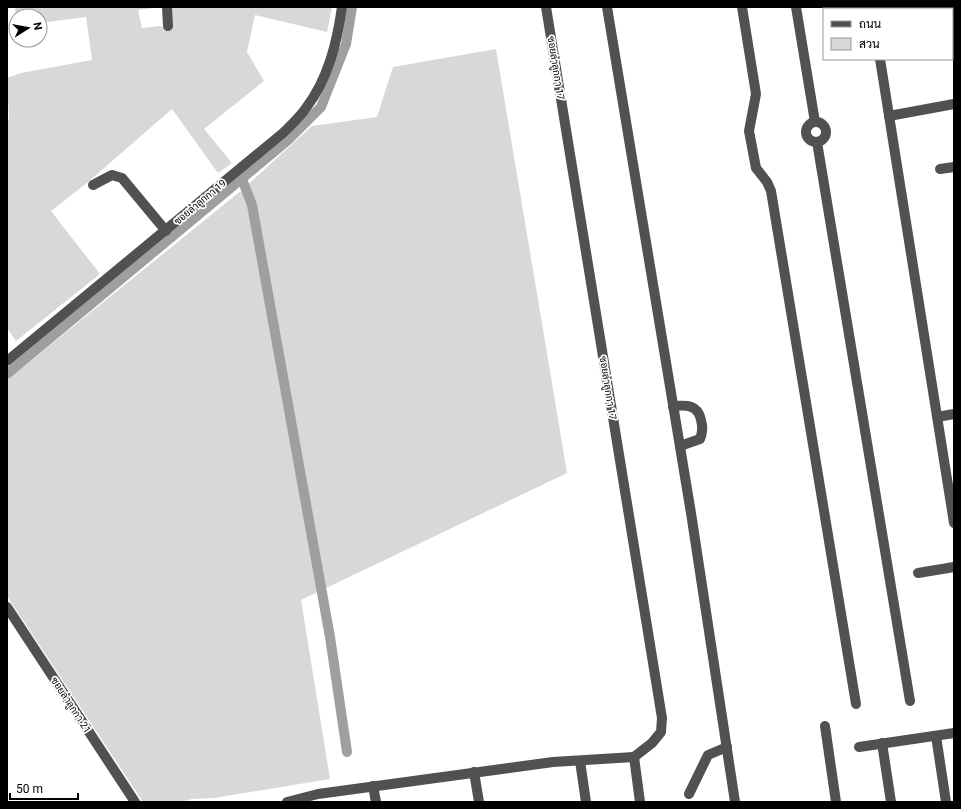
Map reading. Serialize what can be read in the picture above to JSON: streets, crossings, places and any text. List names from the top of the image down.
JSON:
{
  "streets": {
    "street": ["ซอยลำลูกกา 17", "ซอยลำลูกกา 19", "ซอยลำลูกกา 21"]
  },
  "legend": ["ถนน", "สวน"],
  "scale_bar": "50 m",
  "north": "right"
}
